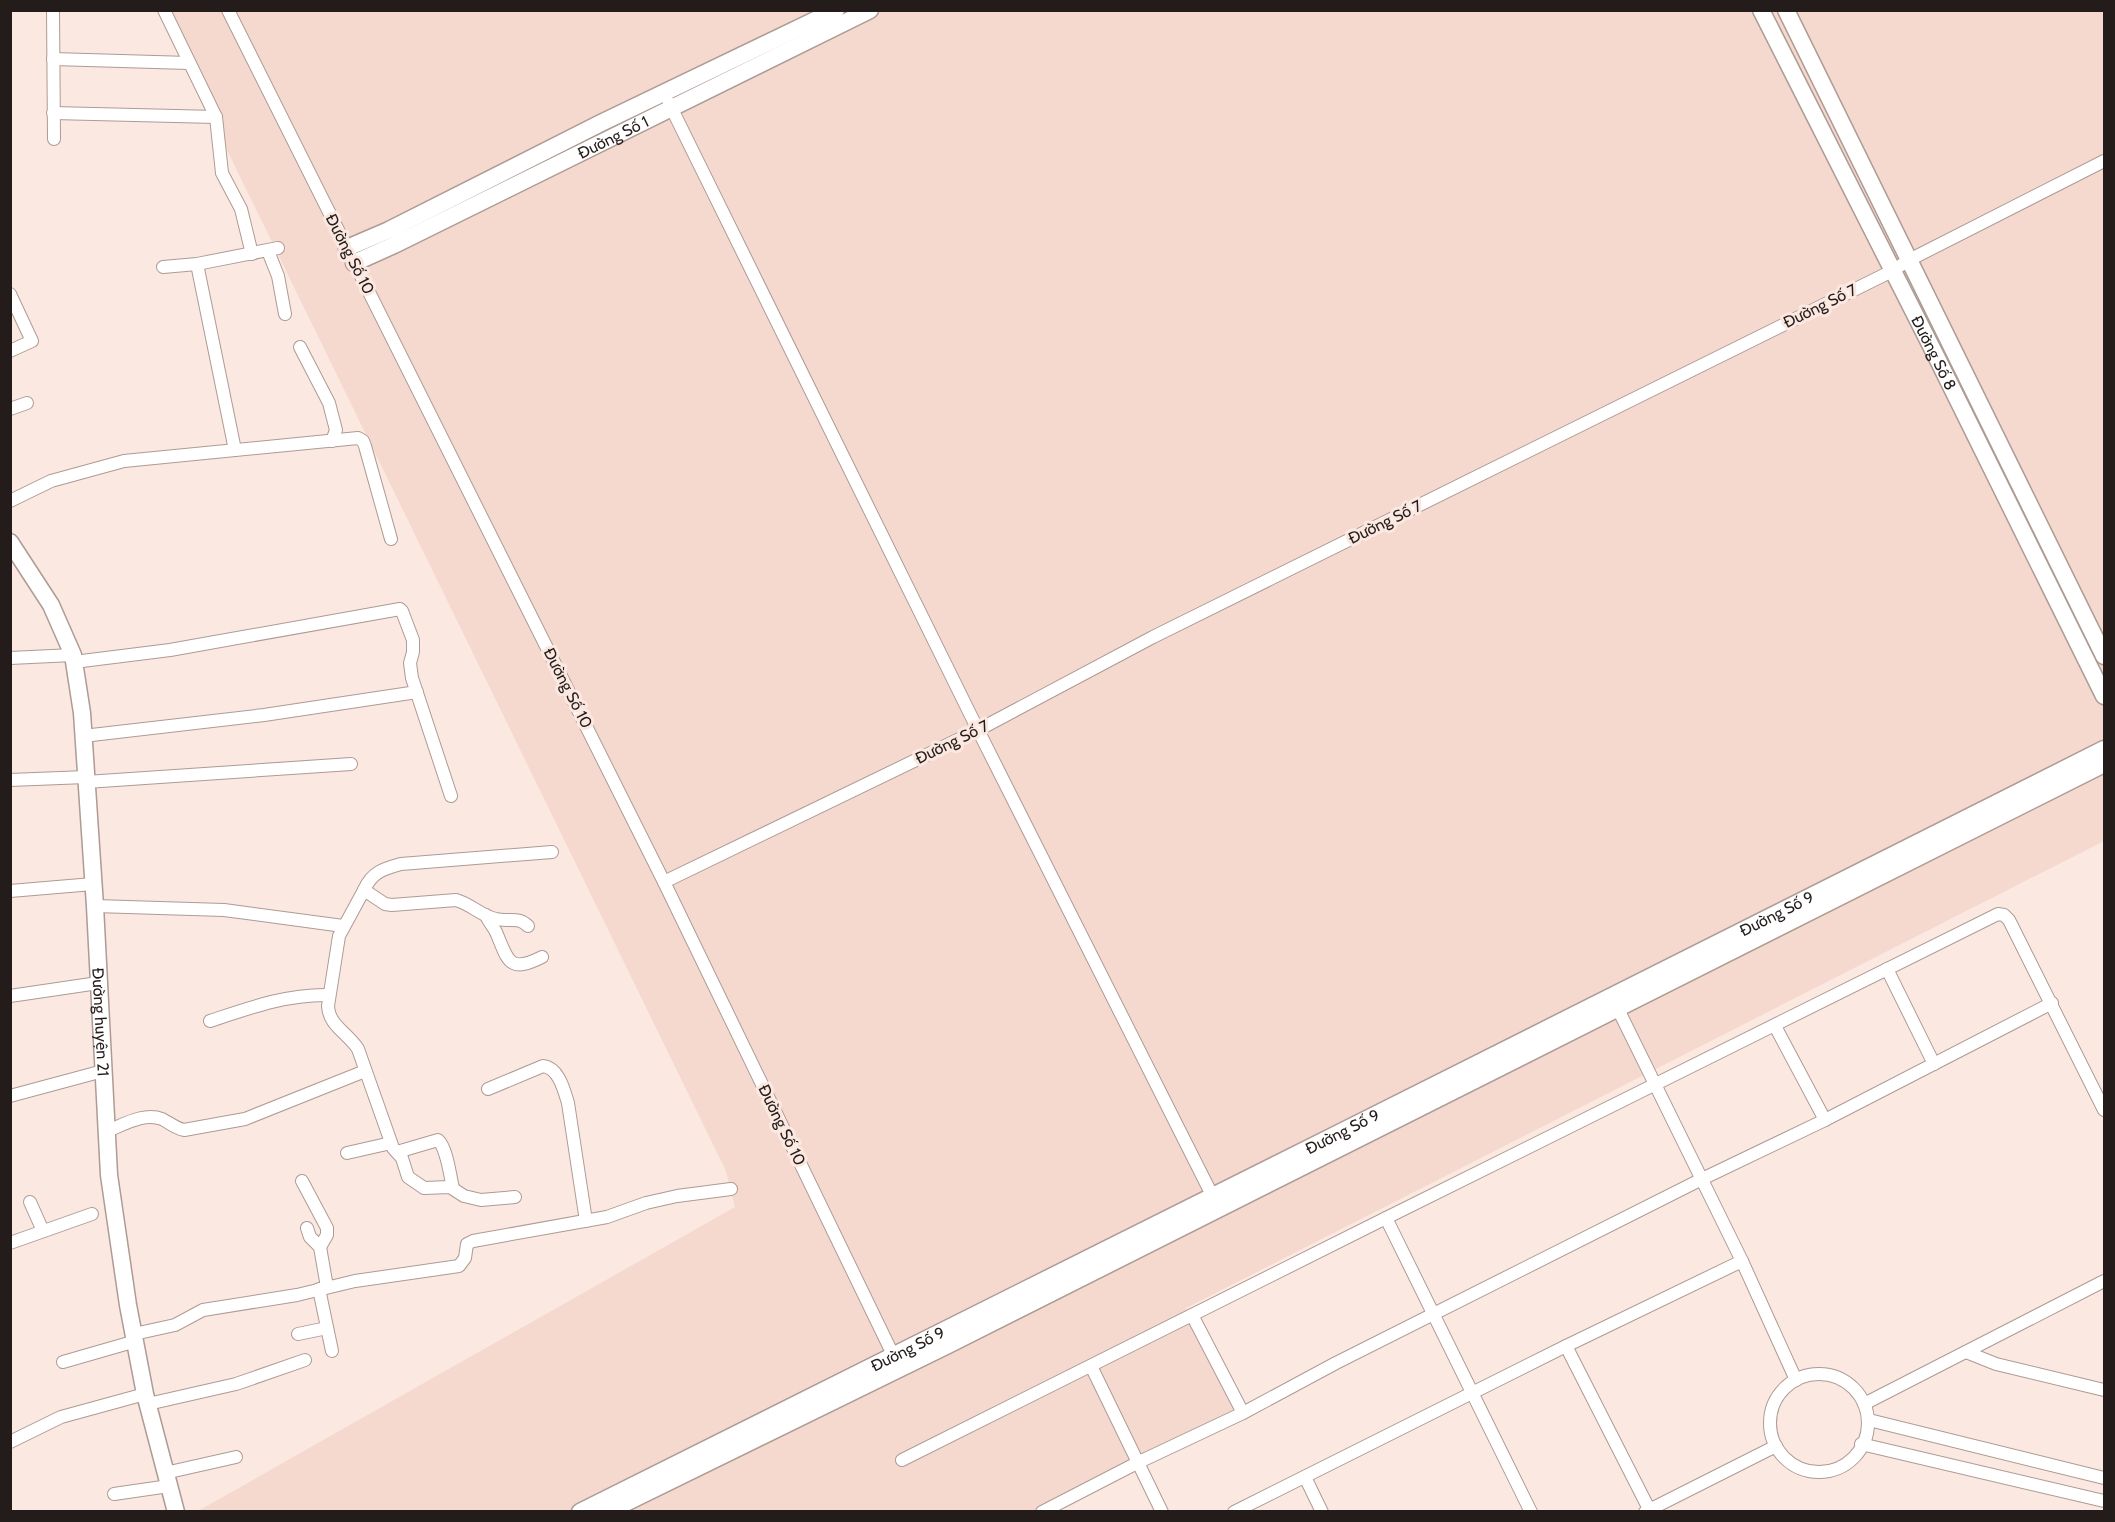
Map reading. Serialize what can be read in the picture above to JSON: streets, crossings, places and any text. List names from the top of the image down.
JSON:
{
  "streets": {
    "street": [
      "Đường Số 1",
      "Đường Số 10",
      "Đường Số 7",
      "Đường Số 8",
      "Đường Số 9",
      "Đường huyện 21"
    ]
  },
  "crossings": [
    ["Đường Số 1", "Đường Số 10"],
    ["Đường Số 10", "Đường Số 7"],
    ["Đường Số 10", "Đường Số 9"],
    ["Đường Số 7", "Đường Số 8"]
  ]
}
